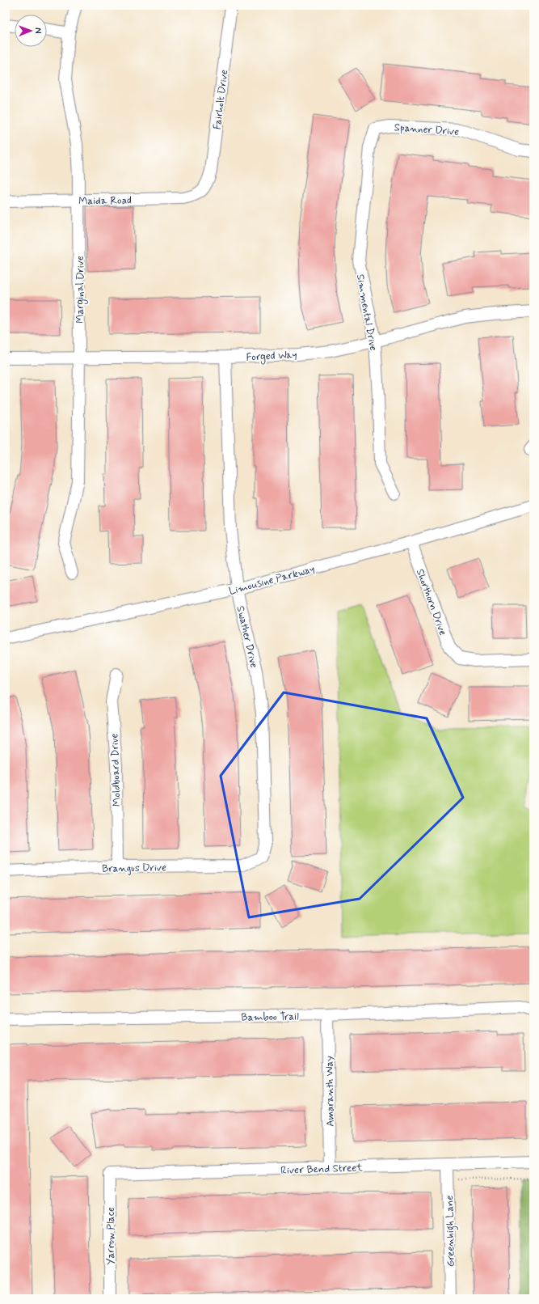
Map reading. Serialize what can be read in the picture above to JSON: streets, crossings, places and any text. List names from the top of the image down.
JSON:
{
  "streets": {
    "street": [
      "Fairholt Drive",
      "Spanner Drive",
      "Maida Road",
      "Marginal Drive",
      "Simmental Drive",
      "Forged Way",
      "Limousine Parkway",
      "Shorthorn Drive",
      "Swather Drive",
      "Moldboard Drive",
      "Brangus Drive",
      "Bamboo Trail",
      "Amaranth Way",
      "River Bend Street",
      "Greenhigh Lane",
      "Yarrow Place"
    ]
  },
  "crossings": [
    ["Fairholt Drive", "Maida Road"],
    ["Spanner Drive", "Simmental Drive"],
    ["Maida Road", "Marginal Drive"],
    ["Marginal Drive", "Forged Way"],
    ["Simmental Drive", "Forged Way"],
    ["Forged Way", "Swather Drive"],
    ["Limousine Parkway", "Shorthorn Drive"],
    ["Limousine Parkway", "Swather Drive"],
    ["Swather Drive", "Brangus Drive"],
    ["Moldboard Drive", "Brangus Drive"],
    ["Bamboo Trail", "Amaranth Way"],
    ["Amaranth Way", "River Bend Street"],
    ["River Bend Street", "Greenhigh Lane"],
    ["River Bend Street", "Yarrow Place"]
  ],
  "north": "right"
}
